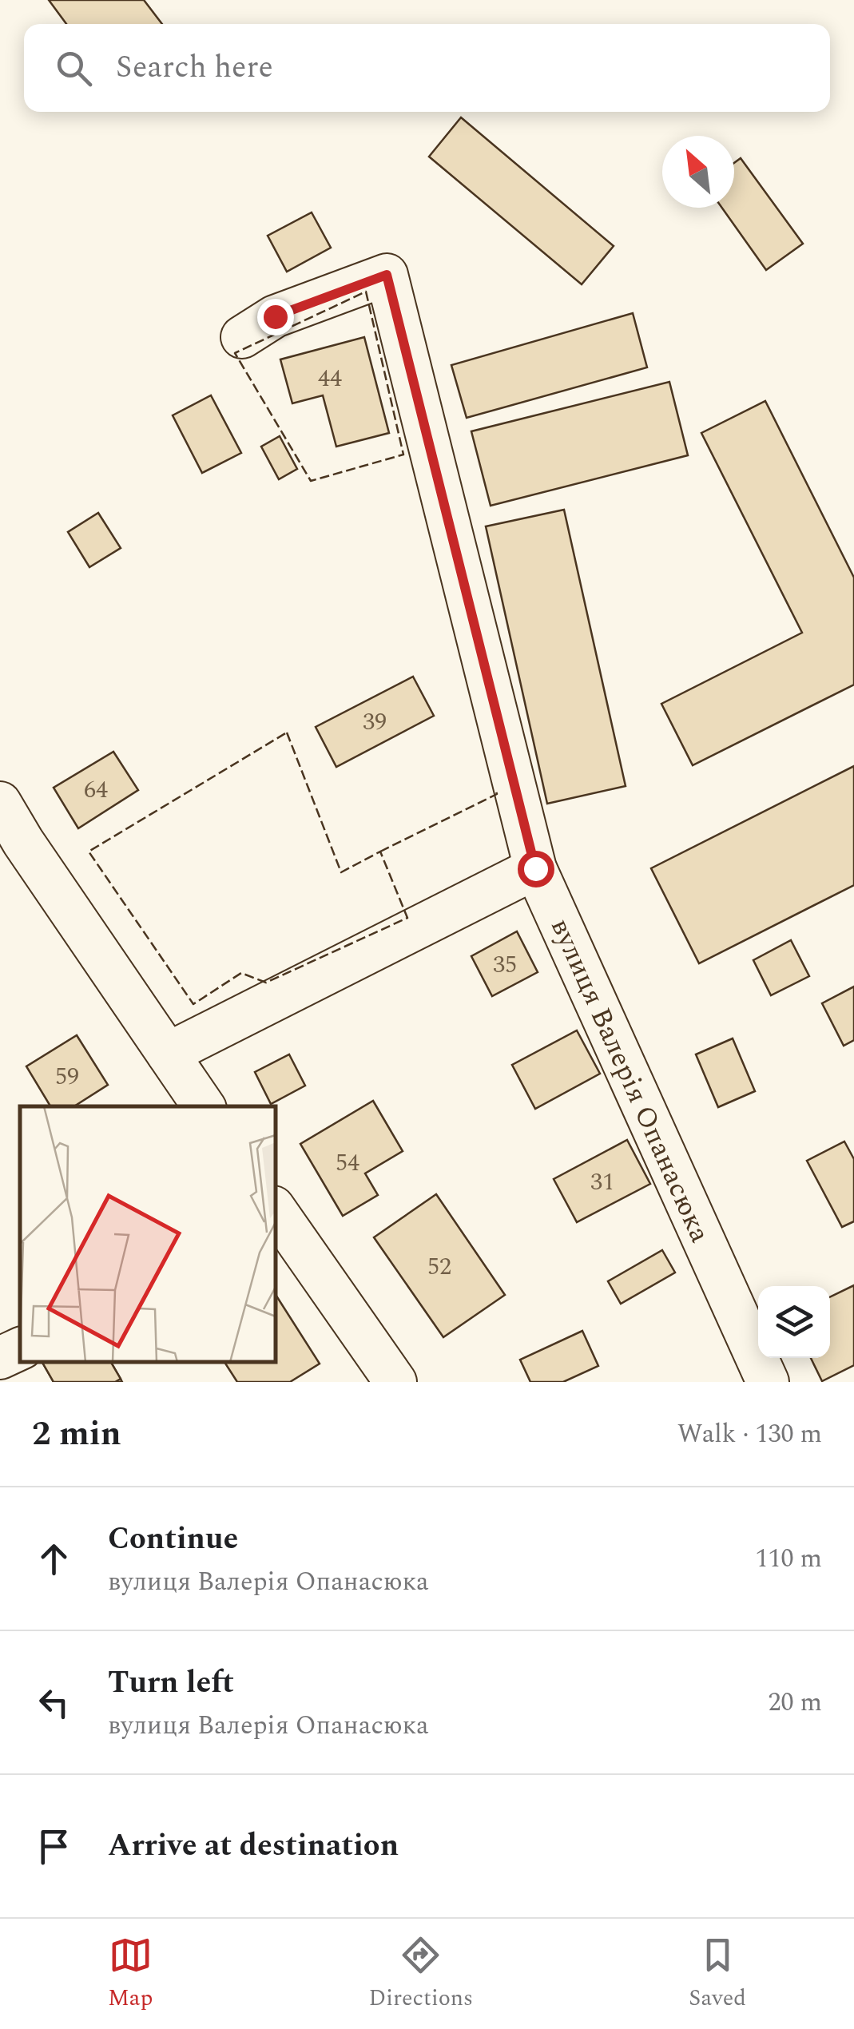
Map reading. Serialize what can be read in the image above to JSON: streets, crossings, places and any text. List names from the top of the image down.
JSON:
{
  "streets": {
    "street": ["вулиця Валерія Опанасюка"]
  },
  "house_numbers": [
    "44",
    "39",
    "64",
    "35",
    "59",
    "54",
    "31",
    "52"
  ],
  "north": "top left",
  "page": {
    "search": "Search here",
    "heading": ["2 min", "Walk · 130 m"],
    "list": [
      ["Continue", "вулиця Валерія Опанасюка", "110 m"],
      ["Turn left", "вулиця Валерія Опанасюка", "20 m"],
      "Arrive at destination"
    ],
    "nav": ["Map", "Directions", "Saved"]
  }
}
